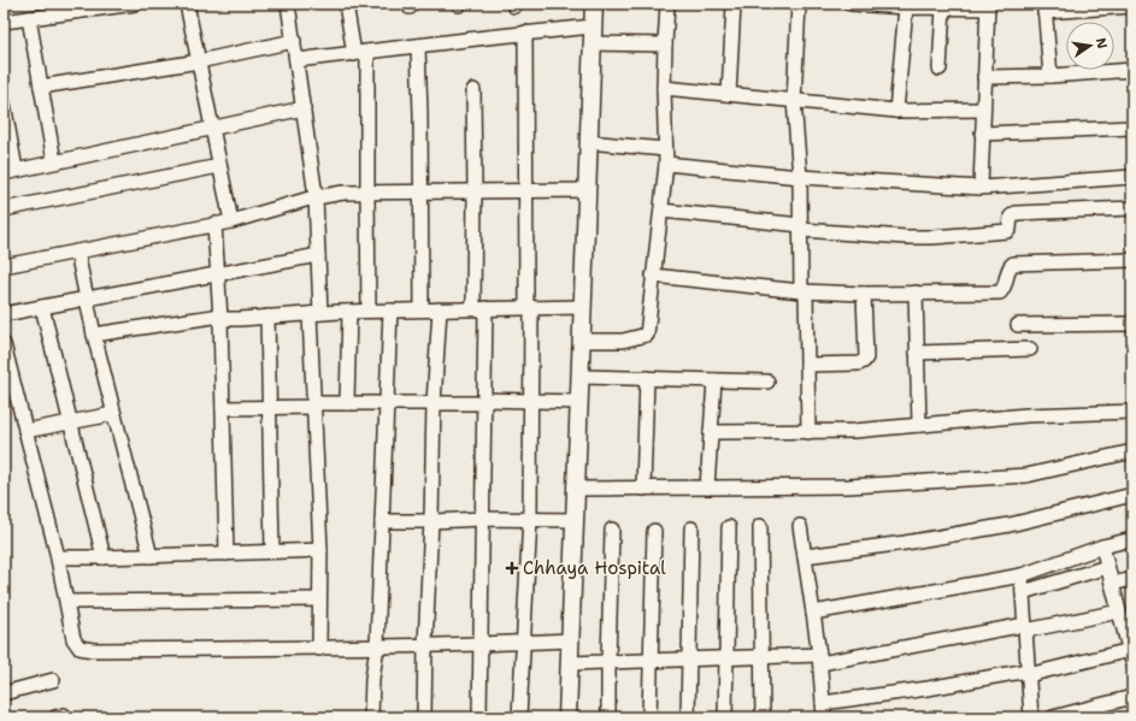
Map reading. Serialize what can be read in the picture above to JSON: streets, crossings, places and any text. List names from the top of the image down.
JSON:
{
  "places": {
    "health": ["Chhaya Hospital"]
  },
  "north": "right"
}
